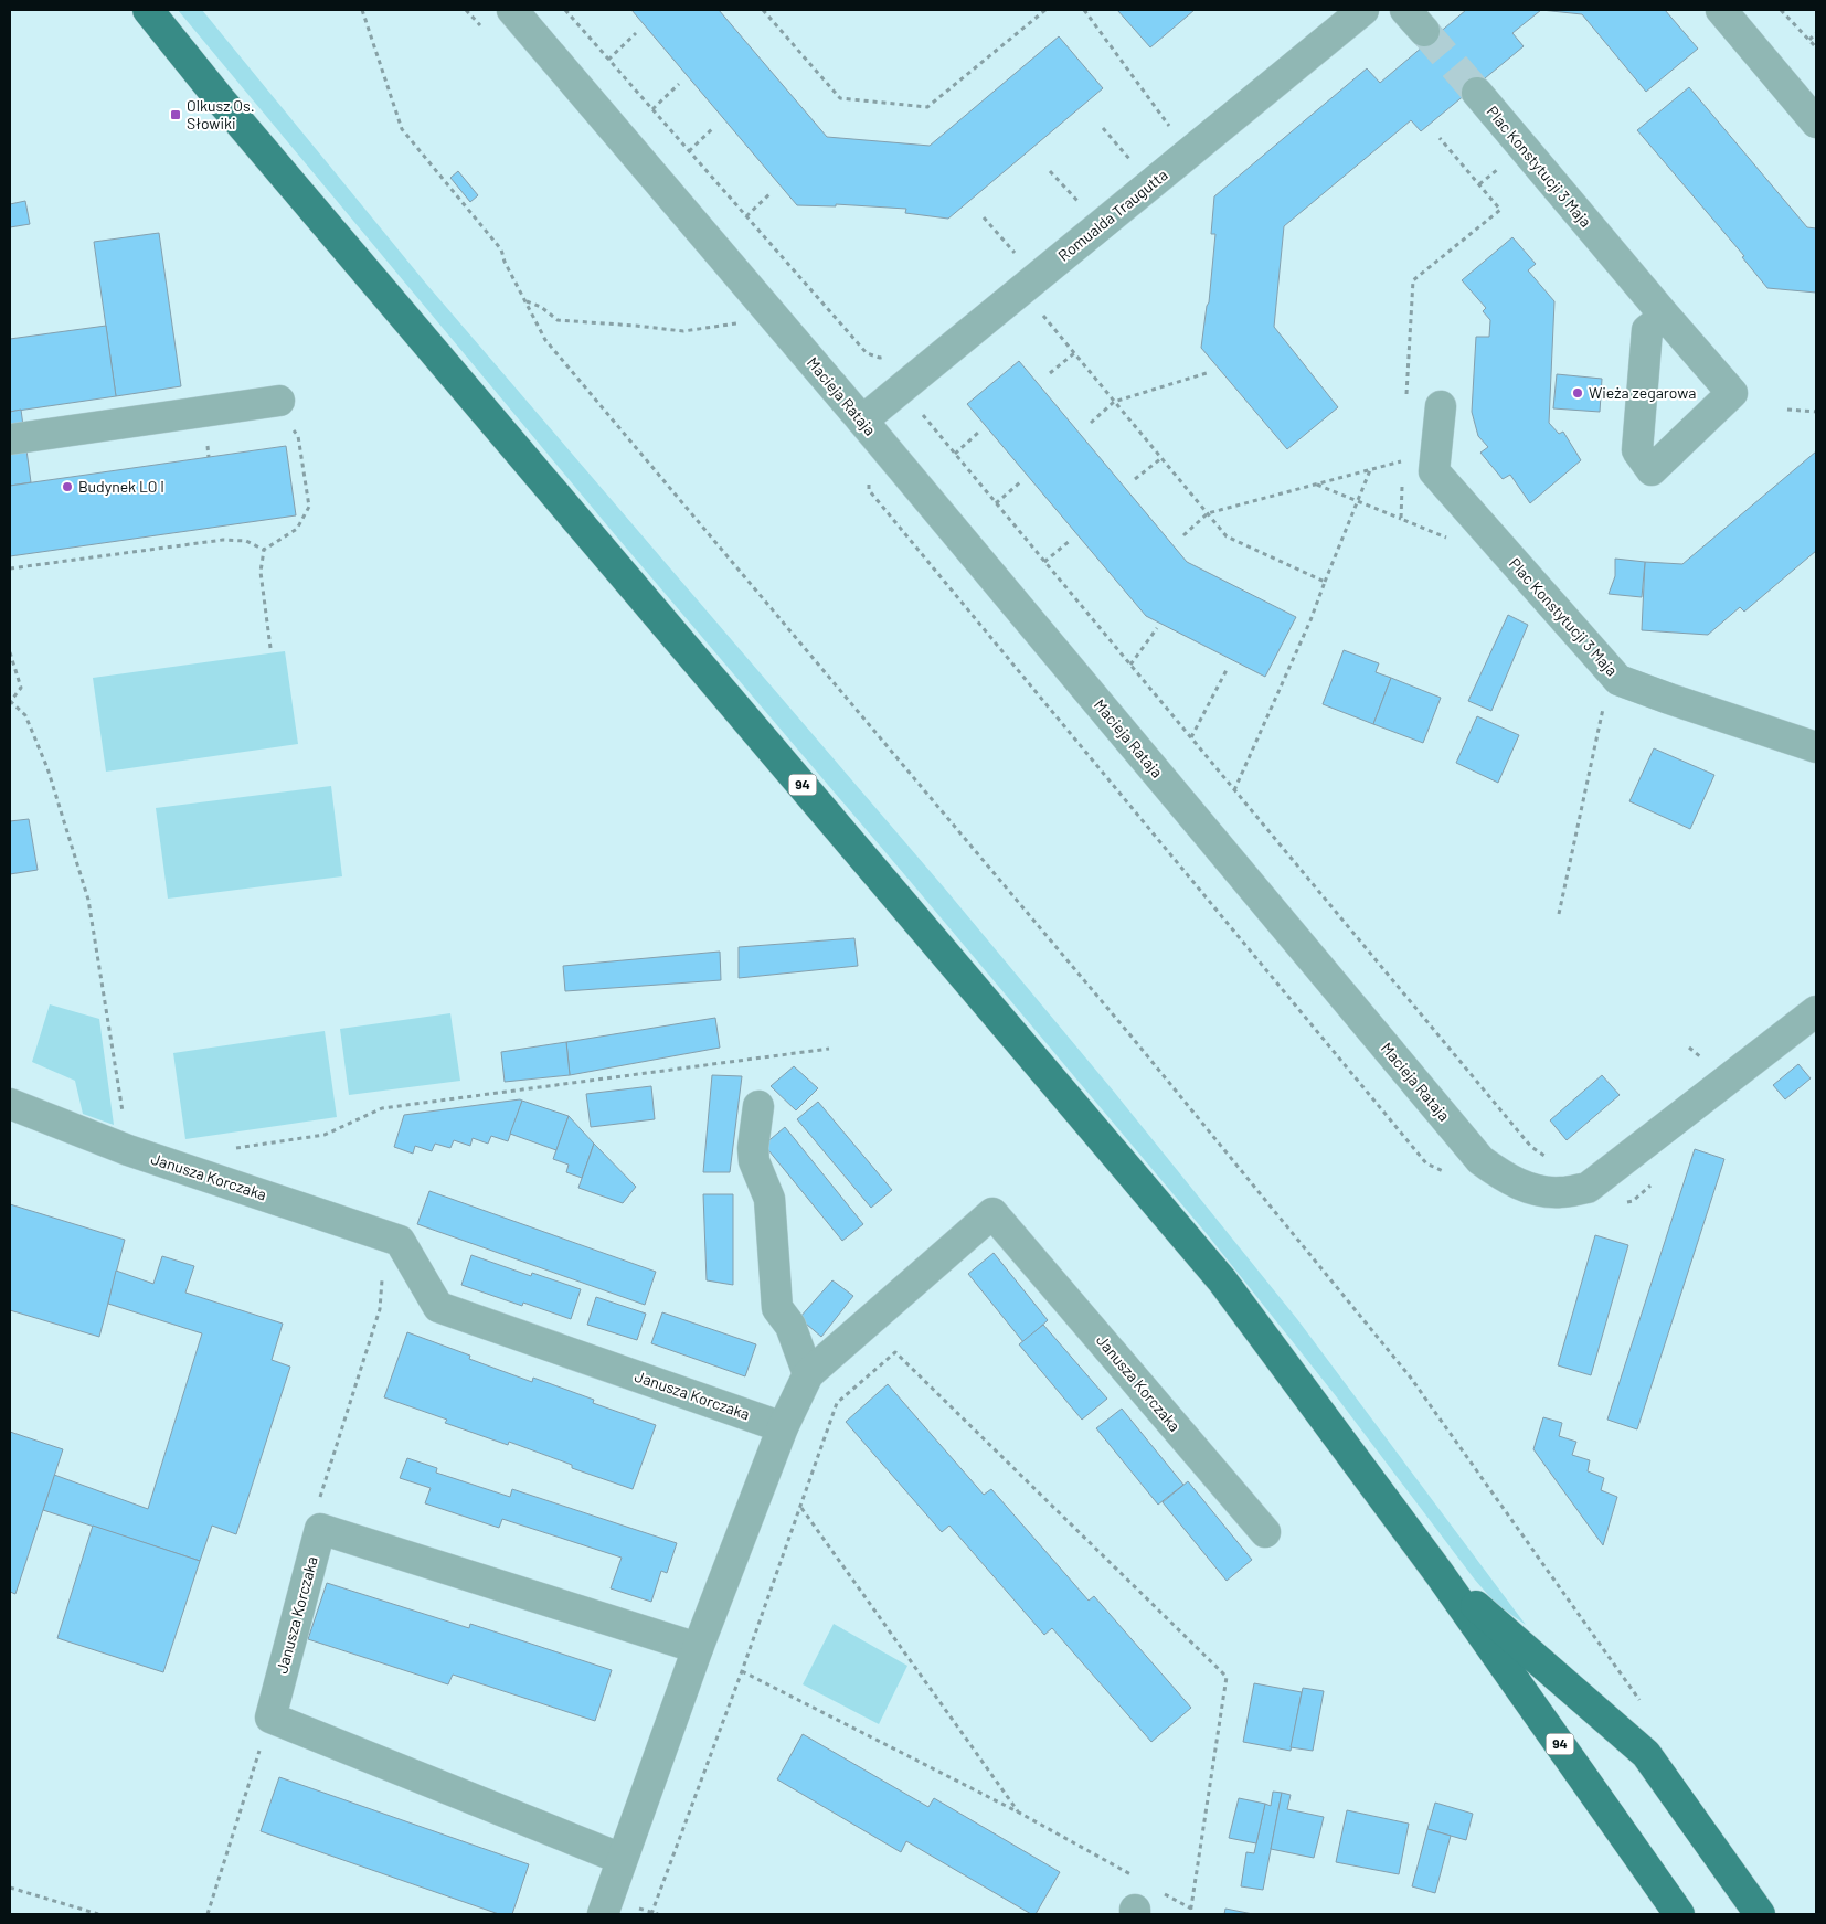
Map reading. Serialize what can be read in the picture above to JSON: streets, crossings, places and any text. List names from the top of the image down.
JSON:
{
  "streets": {
    "main road": ["94"],
    "street": [
      "Plac Konstytucji 3 Maja",
      "Romualda Traugutta",
      "Macieja Rataja",
      "Janusza Korczaka"
    ]
  },
  "crossings": [
    ["Romualda Traugutta", "Macieja Rataja"]
  ],
  "places": {
    "transit": ["Olkusz Os. Słowiki"],
    "other": ["Wieża zegarowa", "Budynek LO I"]
  }
}
